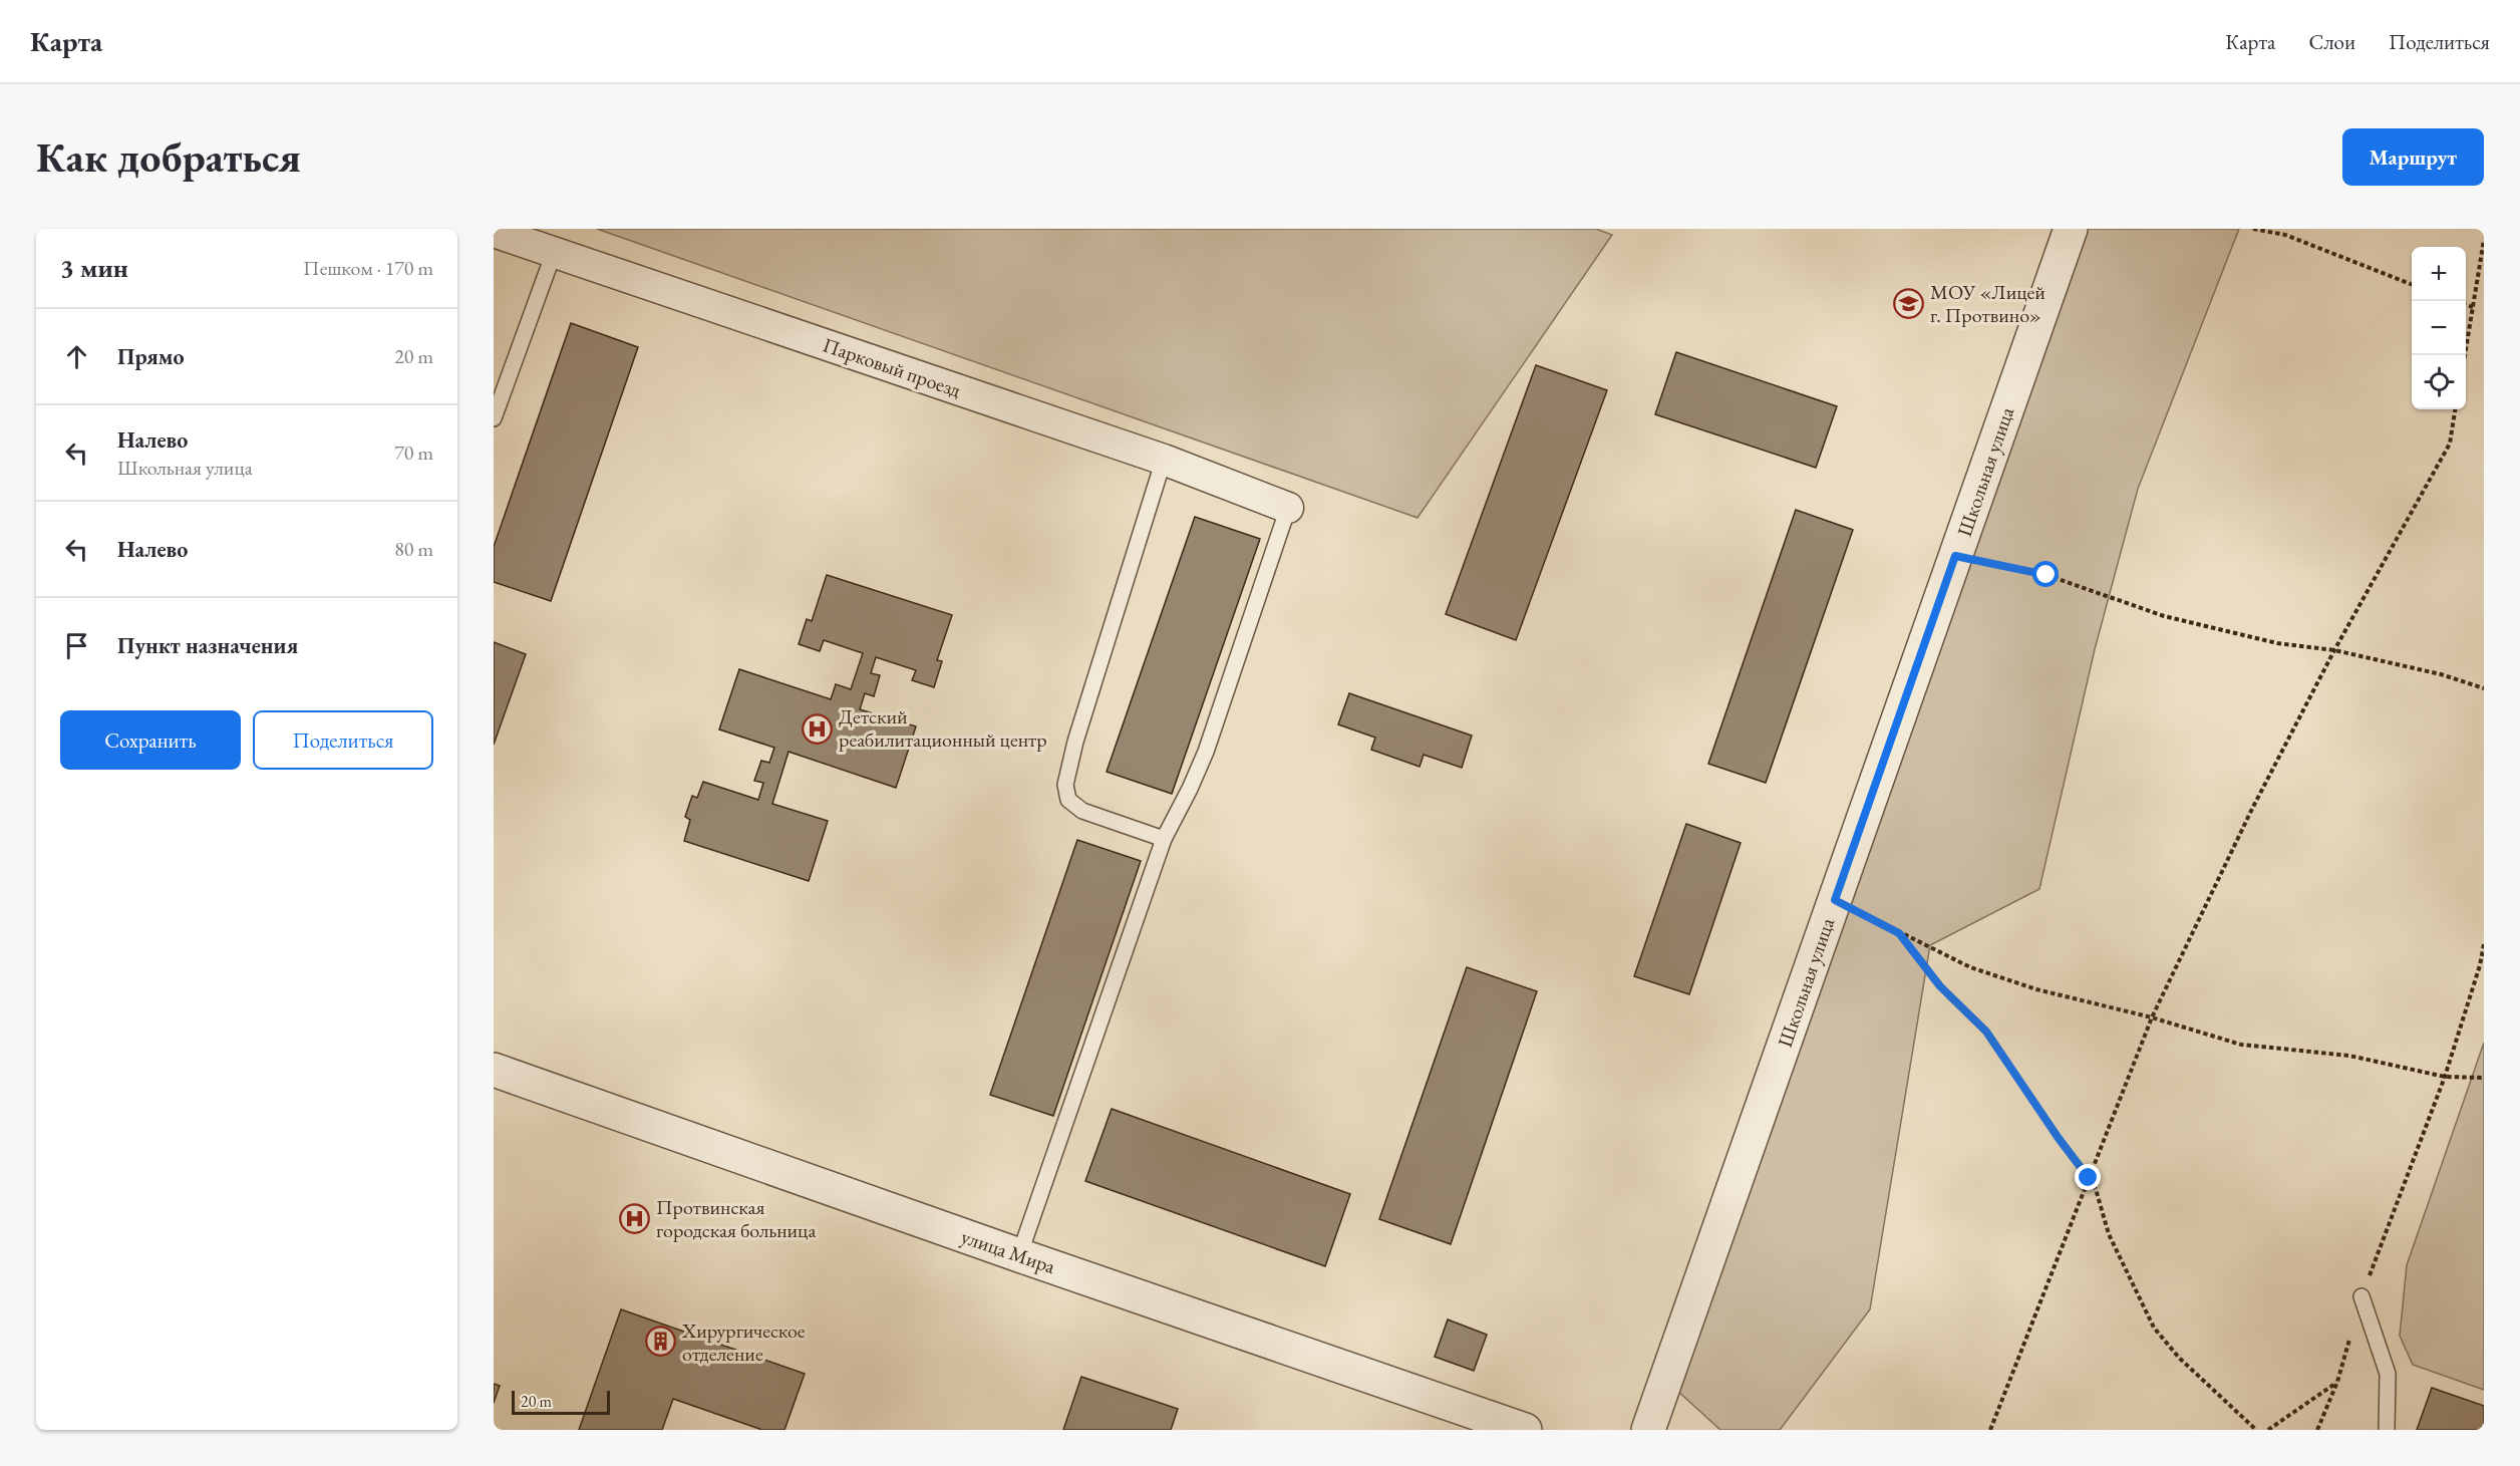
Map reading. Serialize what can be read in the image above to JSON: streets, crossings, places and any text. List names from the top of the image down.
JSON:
{
  "streets": {
    "street": ["Парковый проезд", "Школьная улица", "улица Мира"]
  },
  "places": {
    "school or university": ["МОУ «Лицей г. Протвино»"],
    "hospital": ["Детский реабилитационный центр", "Протвинская городская больница"],
    "building": ["Хирургическое отделение"]
  },
  "scale_bar": "20 m",
  "page": {
    "header": "Карта",
    "nav": ["Карта", "Слои", "Поделиться"],
    "buttons": [
      "Маршрут",
      ["Сохранить", "Поделиться"]
    ],
    "title": "Как добраться",
    "heading": ["3 мин", "Пешком · 170 m"],
    "map_buttons": ["+", "−"],
    "list": [
      ["Прямо", "20 m"],
      ["Налево", "Школьная улица", "70 m"],
      ["Налево", "80 m"],
      "Пункт назначения"
    ],
    "scale": "20 m"
  }
}
